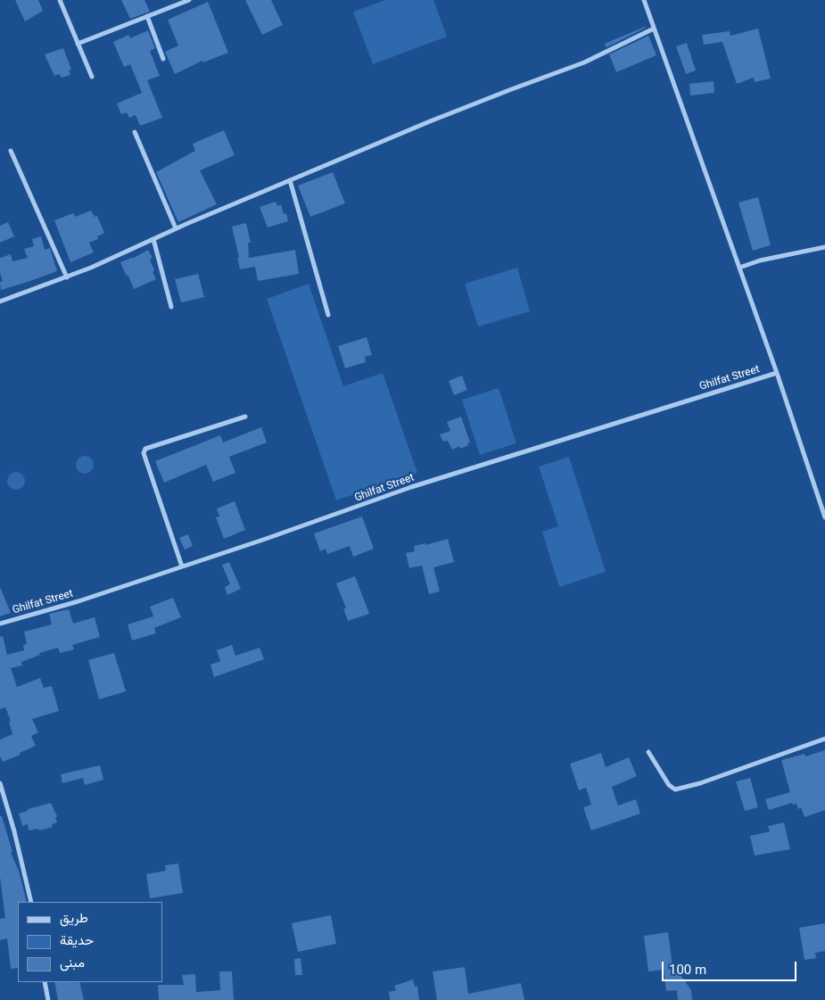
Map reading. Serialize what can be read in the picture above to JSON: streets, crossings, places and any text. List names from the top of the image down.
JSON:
{
  "streets": {
    "street": ["Ghilfat Street"]
  },
  "legend": ["طريق", "حديقة", "مبنى"],
  "scale_bar": "100 m"
}
